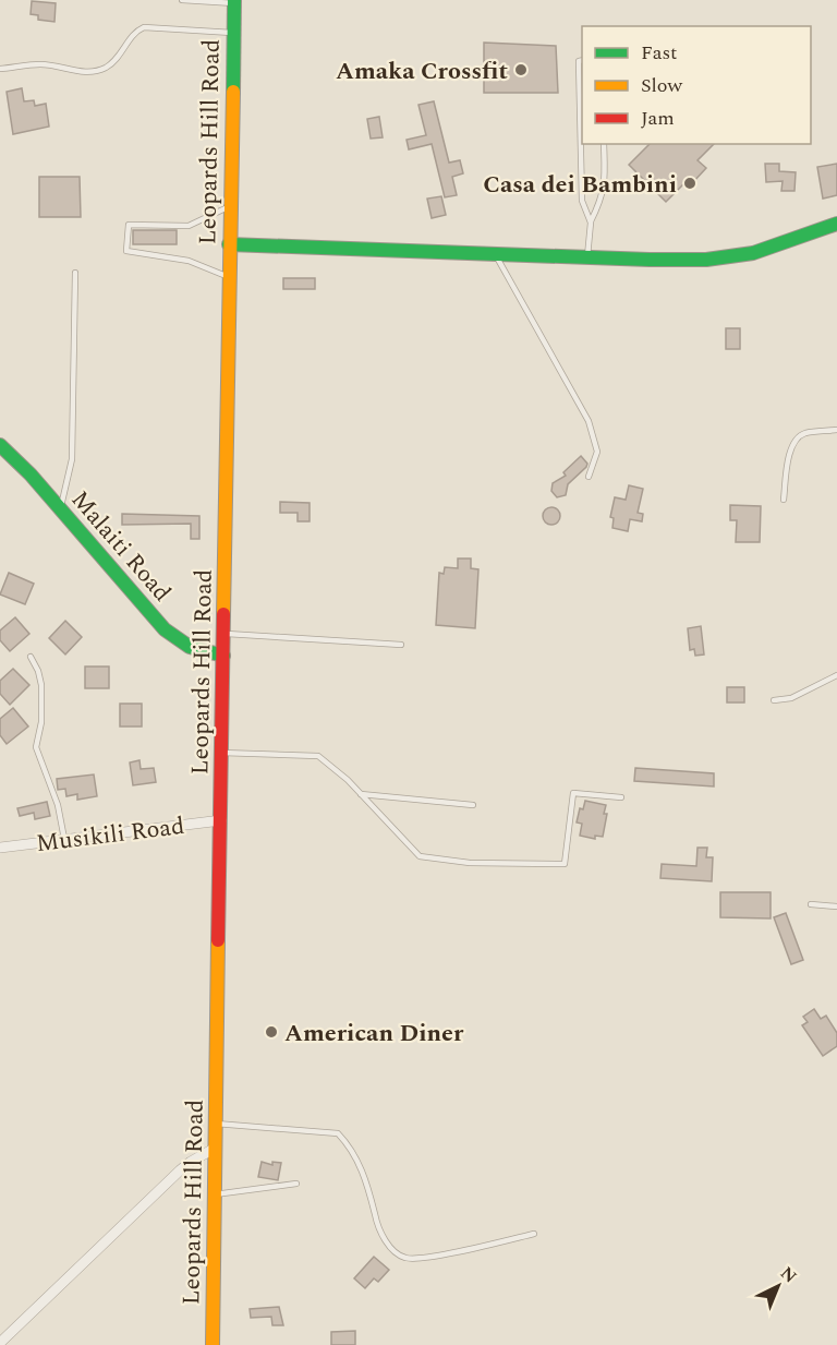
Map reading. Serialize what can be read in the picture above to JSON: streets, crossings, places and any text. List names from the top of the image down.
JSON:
{
  "streets": {
    "main road": ["Leopards Hill Road", "Malaiti Road"],
    "street": ["Musikili Road"]
  },
  "crossings": [
    ["Leopards Hill Road", "Malaiti Road"],
    ["Leopards Hill Road", "Musikili Road"]
  ],
  "places": ["Amaka Crossfit", "Casa dei Bambini", "American Diner"],
  "legend": ["Fast", "Slow", "Jam"],
  "north": "top right"
}
